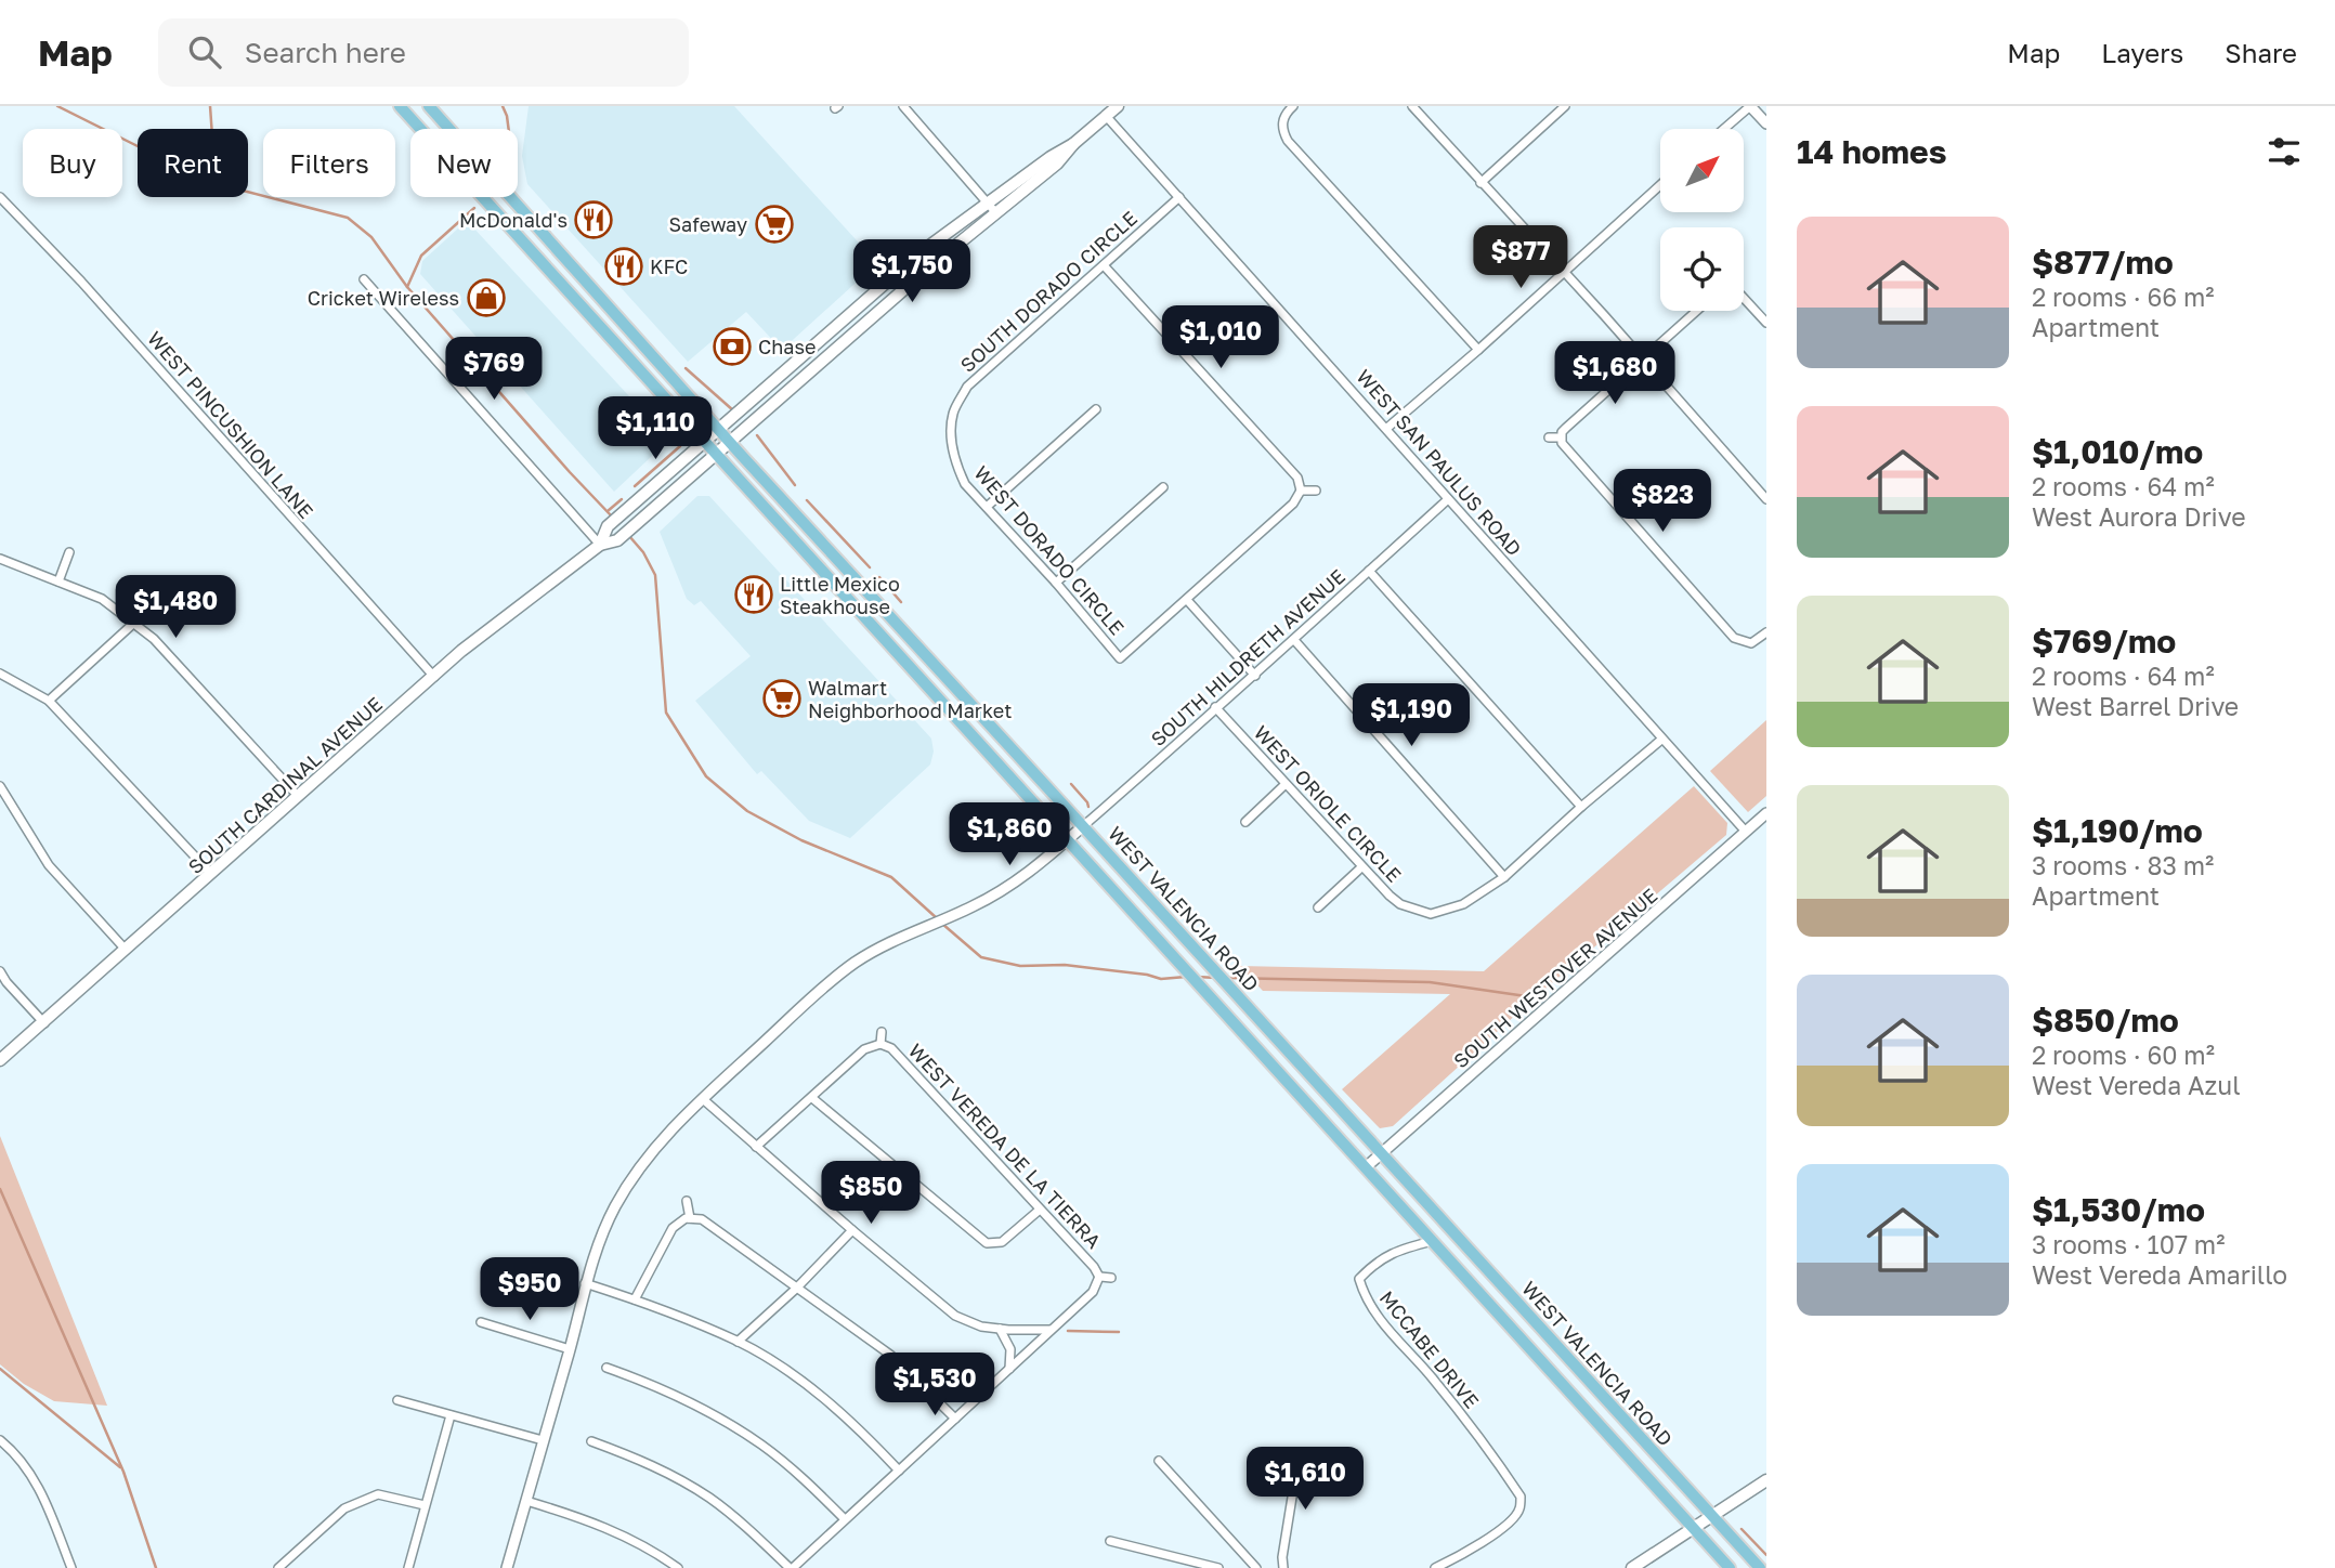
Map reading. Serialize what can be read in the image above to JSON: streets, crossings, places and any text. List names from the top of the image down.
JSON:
{
  "streets": {
    "main road": ["SOUTH CARDINAL AVENUE", "WEST VALENCIA ROAD"],
    "street": [
      "SOUTH DORADO CIRCLE",
      "WEST PINCUSHION LANE",
      "WEST SAN PAULUS ROAD",
      "WEST DORADO CIRCLE",
      "SOUTH HILDRETH AVENUE",
      "WEST ORIOLE CIRCLE",
      "SOUTH WESTOVER AVENUE",
      "WEST VEREDA DE LA TIERRA",
      "MCCABE DRIVE"
    ]
  },
  "crossings": [
    ["SOUTH DORADO CIRCLE", "WEST SAN PAULUS ROAD"],
    ["SOUTH DORADO CIRCLE", "WEST DORADO CIRCLE"],
    ["WEST PINCUSHION LANE", "SOUTH CARDINAL AVENUE"],
    ["WEST SAN PAULUS ROAD", "SOUTH HILDRETH AVENUE"],
    ["WEST SAN PAULUS ROAD", "SOUTH CARDINAL AVENUE"],
    ["WEST SAN PAULUS ROAD", "WEST ORIOLE CIRCLE"],
    ["WEST SAN PAULUS ROAD", "SOUTH WESTOVER AVENUE"],
    ["SOUTH HILDRETH AVENUE", "WEST ORIOLE CIRCLE"],
    ["SOUTH HILDRETH AVENUE", "WEST VALENCIA ROAD"],
    ["SOUTH CARDINAL AVENUE", "WEST VALENCIA ROAD"],
    ["WEST VALENCIA ROAD", "SOUTH WESTOVER AVENUE"],
    ["WEST VALENCIA ROAD", "MCCABE DRIVE"]
  ],
  "places": {
    "restaurant": ["McDonald's", "KFC", "Little Mexico Steakhouse"],
    "supermarket": ["Safeway", "Walmart Neighborhood Market"],
    "shop": ["Cricket Wireless"],
    "bank": ["Chase"]
  },
  "north": "top right",
  "page": {
    "header": "Map",
    "search": "Search here",
    "nav": ["Map", "Layers", "Share"],
    "heading": "14 homes",
    "chip": [
      "Buy",
      "Rent",
      "Filters",
      "New"
    ],
    "list": [
      {
        "name": "$877/mo",
        "note": "2 rooms · 66 m² · Apartment"
      },
      {
        "name": "$1,010/mo",
        "note": "2 rooms · 64 m² · West Aurora Drive"
      },
      {
        "name": "$769/mo",
        "note": "2 rooms · 64 m² · West Barrel Drive"
      },
      {
        "name": "$1,190/mo",
        "note": "3 rooms · 83 m² · Apartment"
      },
      {
        "name": "$850/mo",
        "note": "2 rooms · 60 m² · West Vereda Azul"
      },
      {
        "name": "$1,530/mo",
        "note": "3 rooms · 107 m² · West Vereda Amarillo"
      }
    ],
    "price": [
      "$877",
      "$1,750",
      "$1,010",
      "$769",
      "$1,680",
      "$1,110",
      "$823",
      "$1,480",
      "$1,190",
      "$1,860",
      "$850",
      "$950",
      "$1,530",
      "$1,610"
    ]
  }
}
